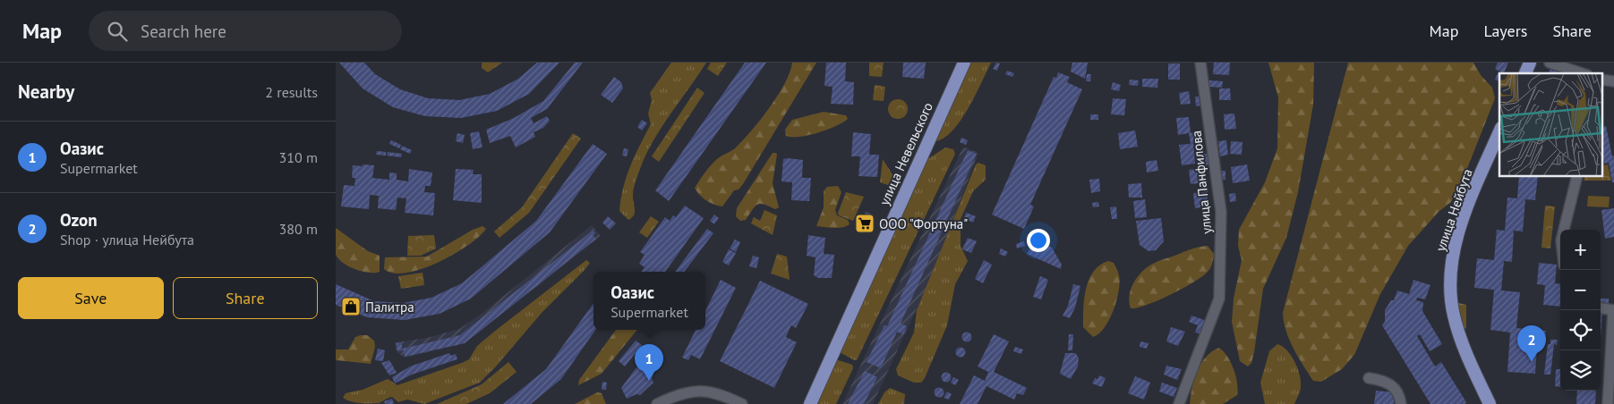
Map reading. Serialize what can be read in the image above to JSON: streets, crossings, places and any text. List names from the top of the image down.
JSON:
{
  "streets": {
    "main road": ["улица Невельского", "улица Нейбута"],
    "street": ["улица Панфилова"]
  },
  "places": {
    "supermarket": ["ООО \"Фортуна\""],
    "shop": ["Палитра"]
  },
  "page": {
    "header": "Map",
    "search": "Search here",
    "nav": ["Map", "Layers", "Share"],
    "heading": ["Nearby", "2 results"],
    "list": [
      {
        "mark": "1",
        "name": "Оазис",
        "note": "Supermarket",
        "value": "310 m"
      },
      {
        "mark": "2",
        "name": "Ozon",
        "note": "Shop · улица Нейбута",
        "value": "380 m"
      }
    ],
    "map_buttons": ["+", "−"],
    "buttons": ["Save", "Share"],
    "popup": ["Оазис", "Supermarket"],
    "pins": ["2", "1"]
  }
}
